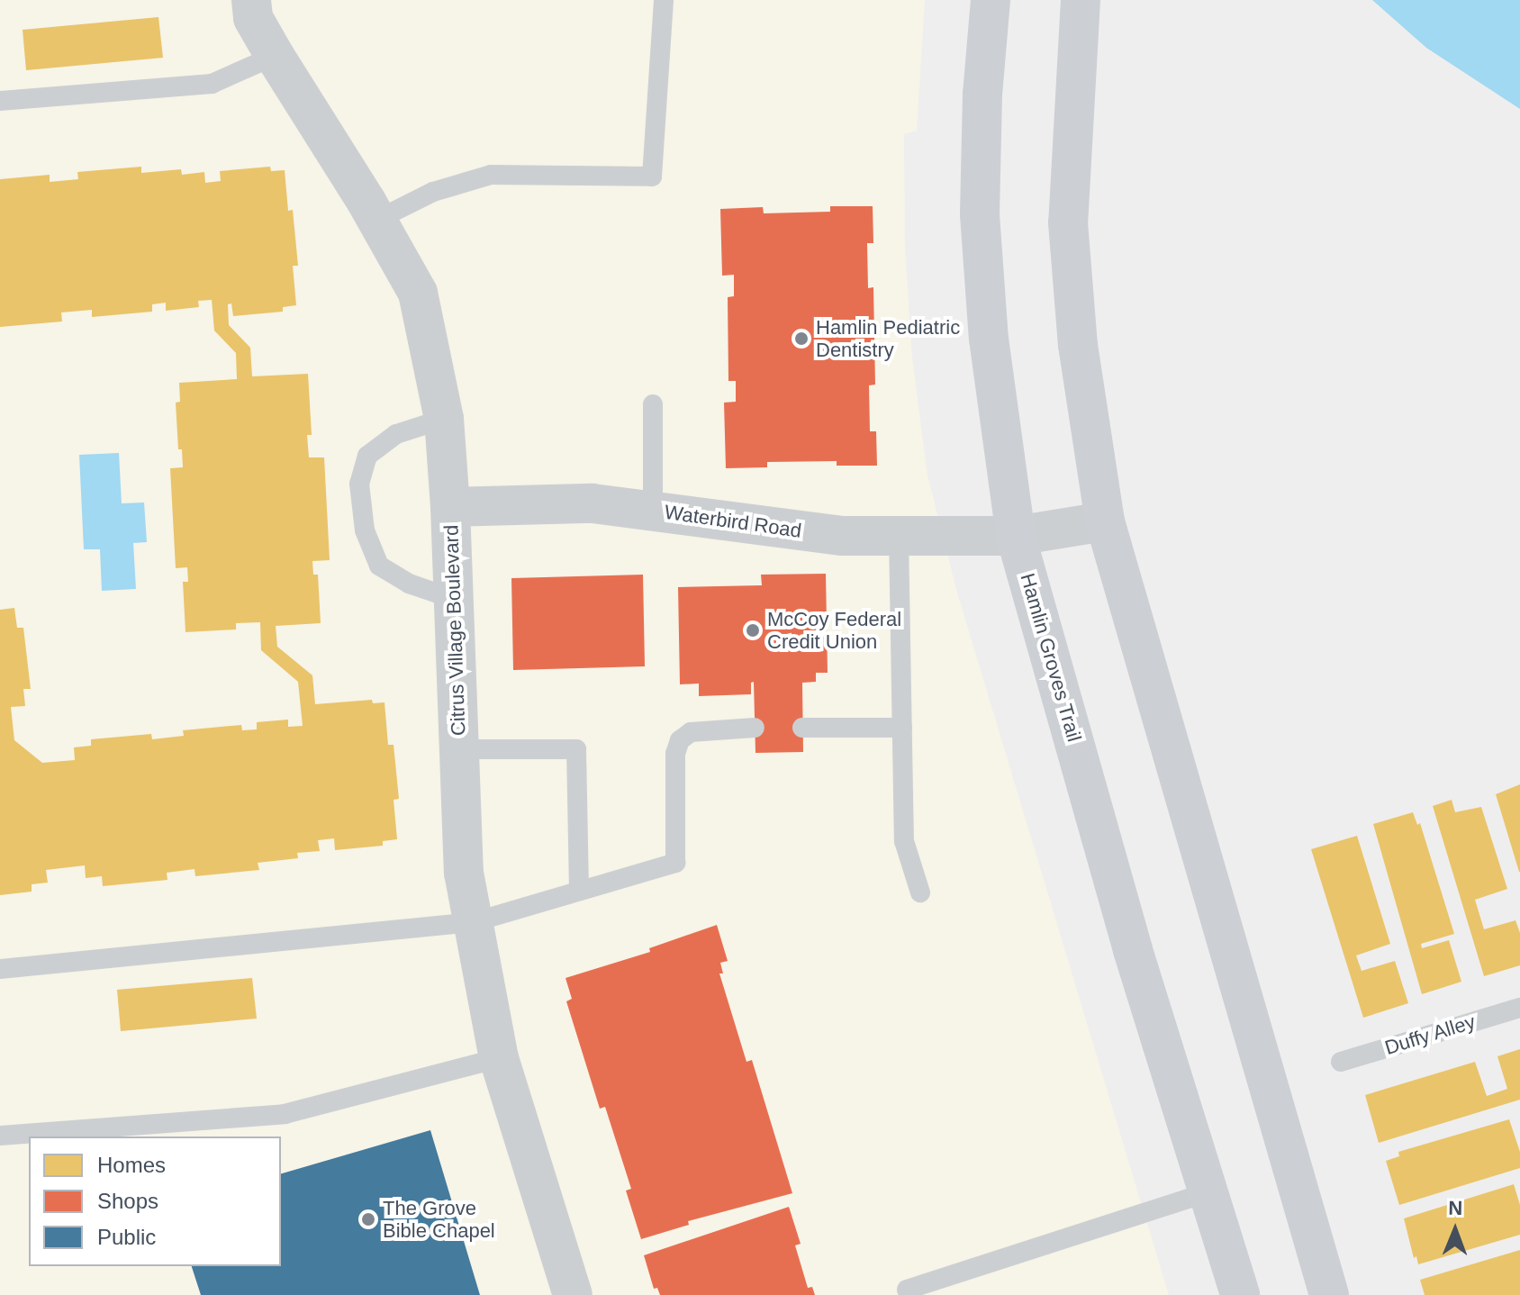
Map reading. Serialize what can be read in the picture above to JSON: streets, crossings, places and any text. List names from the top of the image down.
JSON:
{
  "streets": {
    "main road": ["Hamlin Groves Trail"],
    "street": ["Waterbird Road", "Citrus Village Boulevard"],
    "lane": ["Duffy Alley"]
  },
  "crossings": [
    ["Waterbird Road", "Citrus Village Boulevard"],
    ["Waterbird Road", "Hamlin Groves Trail"]
  ],
  "places": ["Hamlin Pediatric Dentistry", "McCoy Federal Credit Union", "The Grove Bible Chapel"],
  "legend": ["Homes", "Shops", "Public"],
  "north": "top"
}
